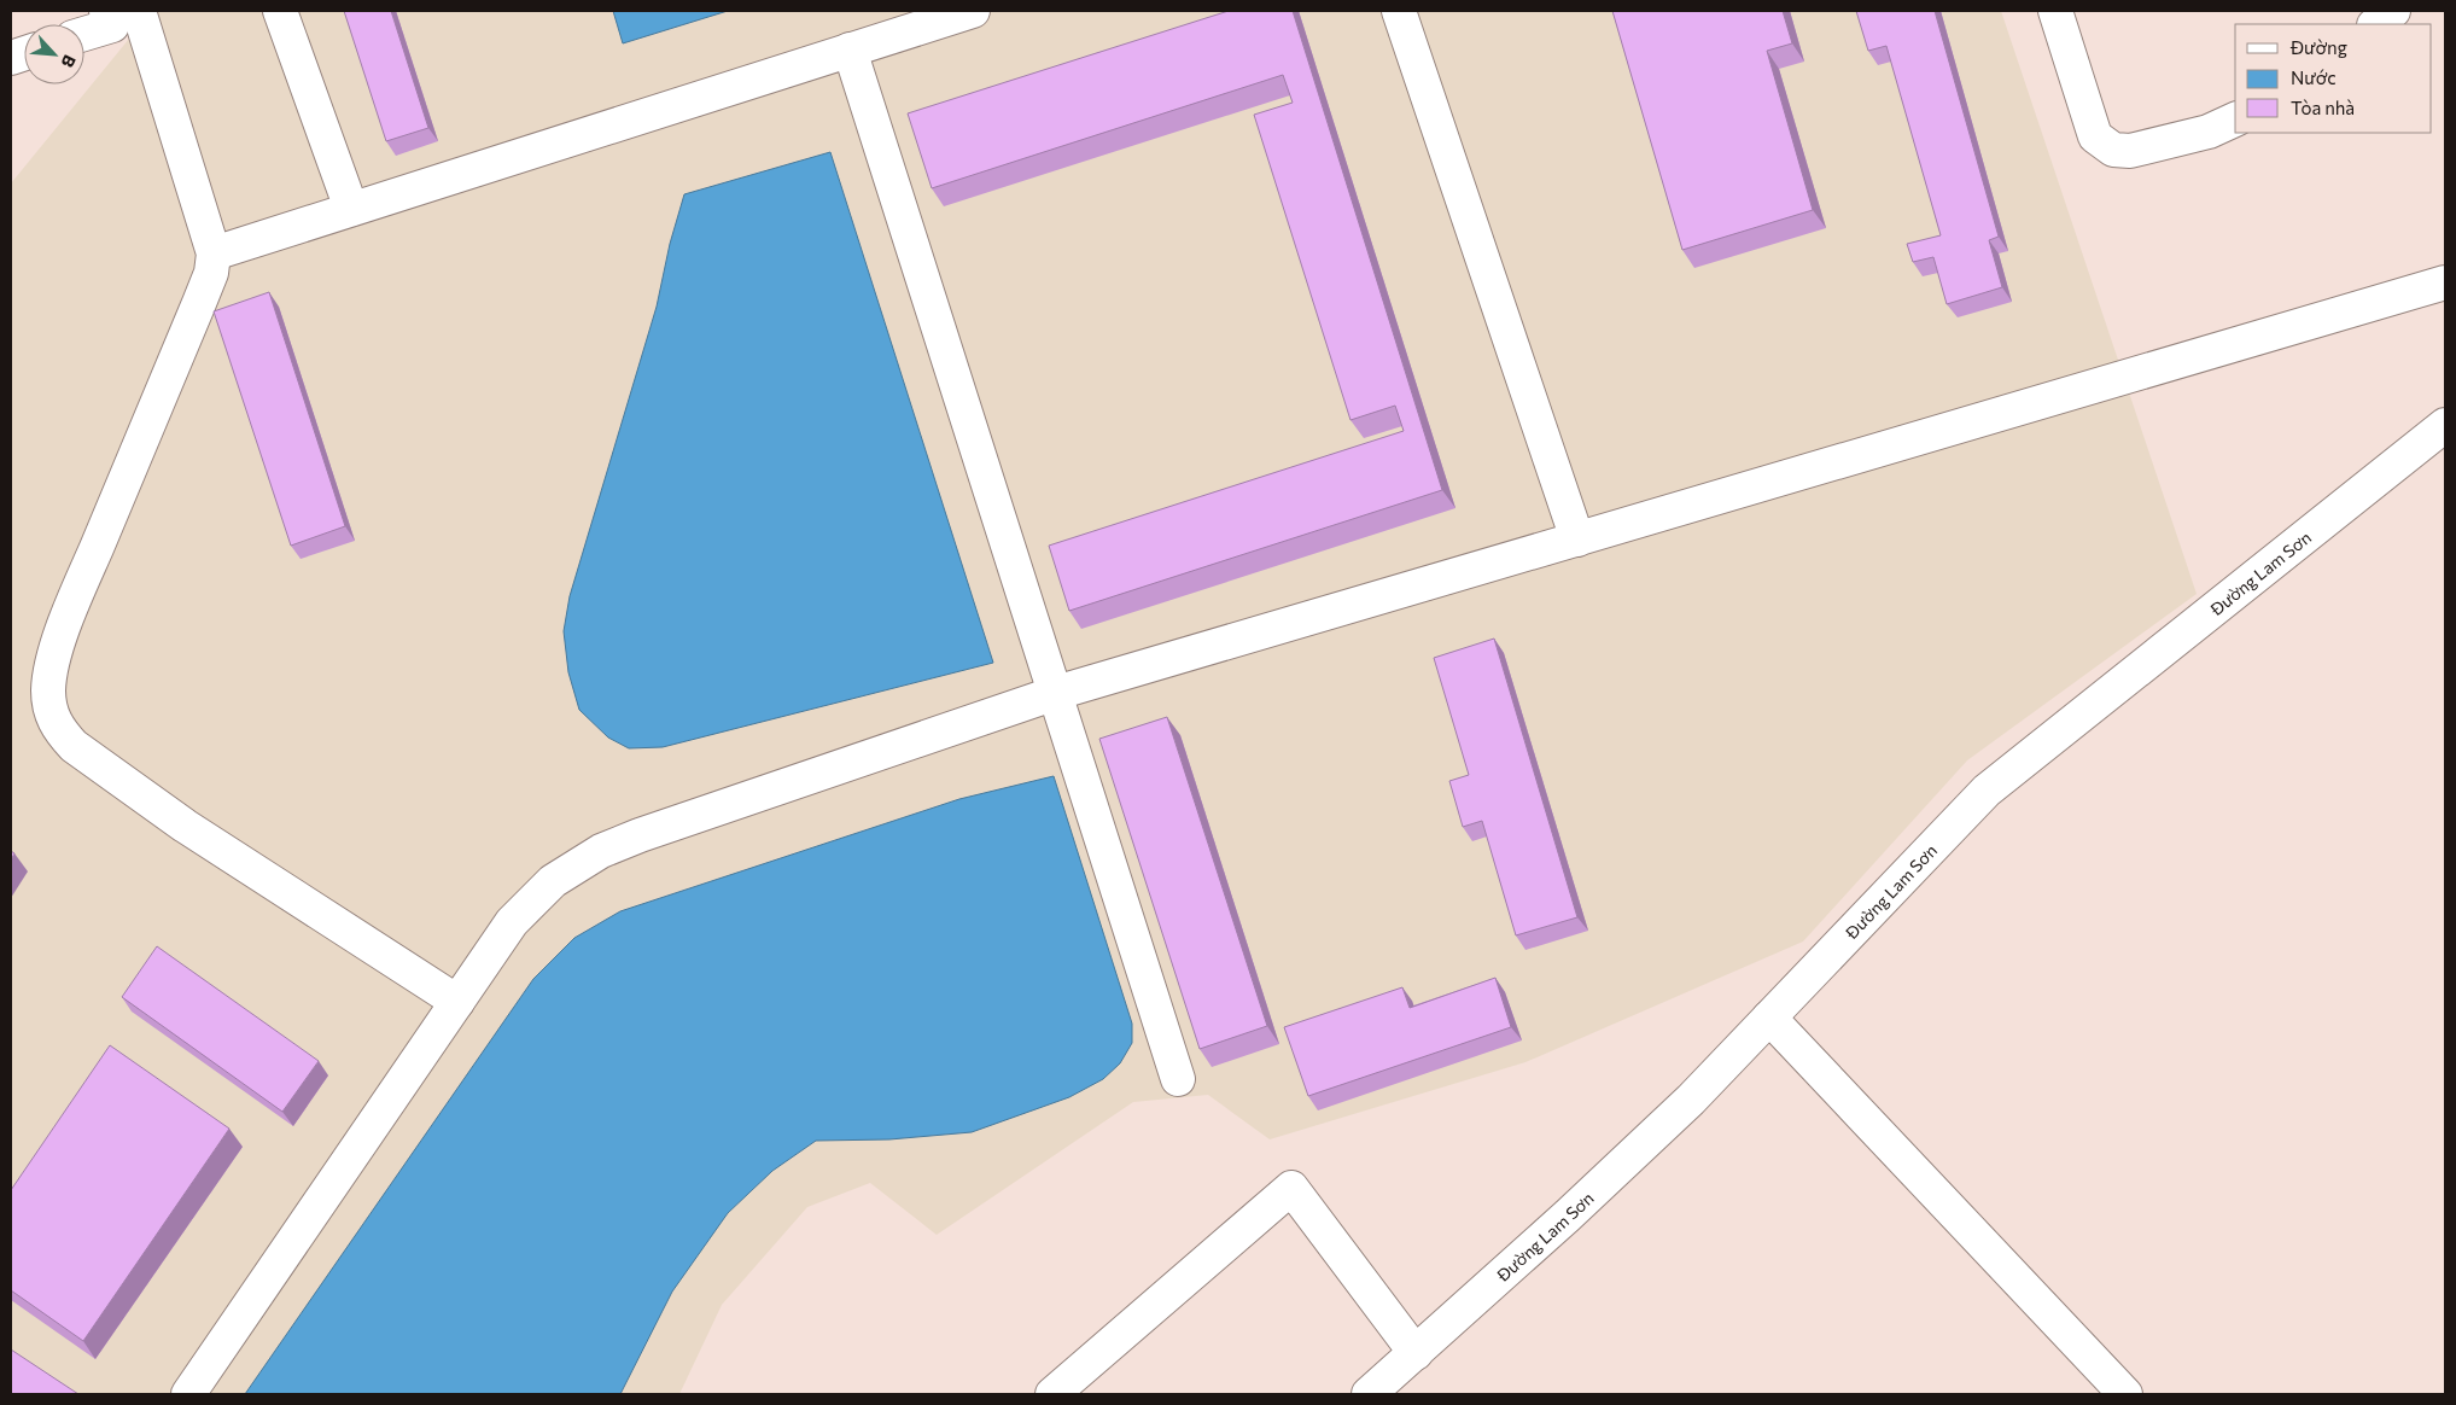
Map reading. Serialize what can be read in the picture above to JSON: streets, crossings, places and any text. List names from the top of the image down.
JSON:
{
  "streets": {
    "street": ["Đường Lam Sơn"]
  },
  "legend": ["Đường", "Nước", "Tòa nhà"],
  "north": "bottom right"
}
